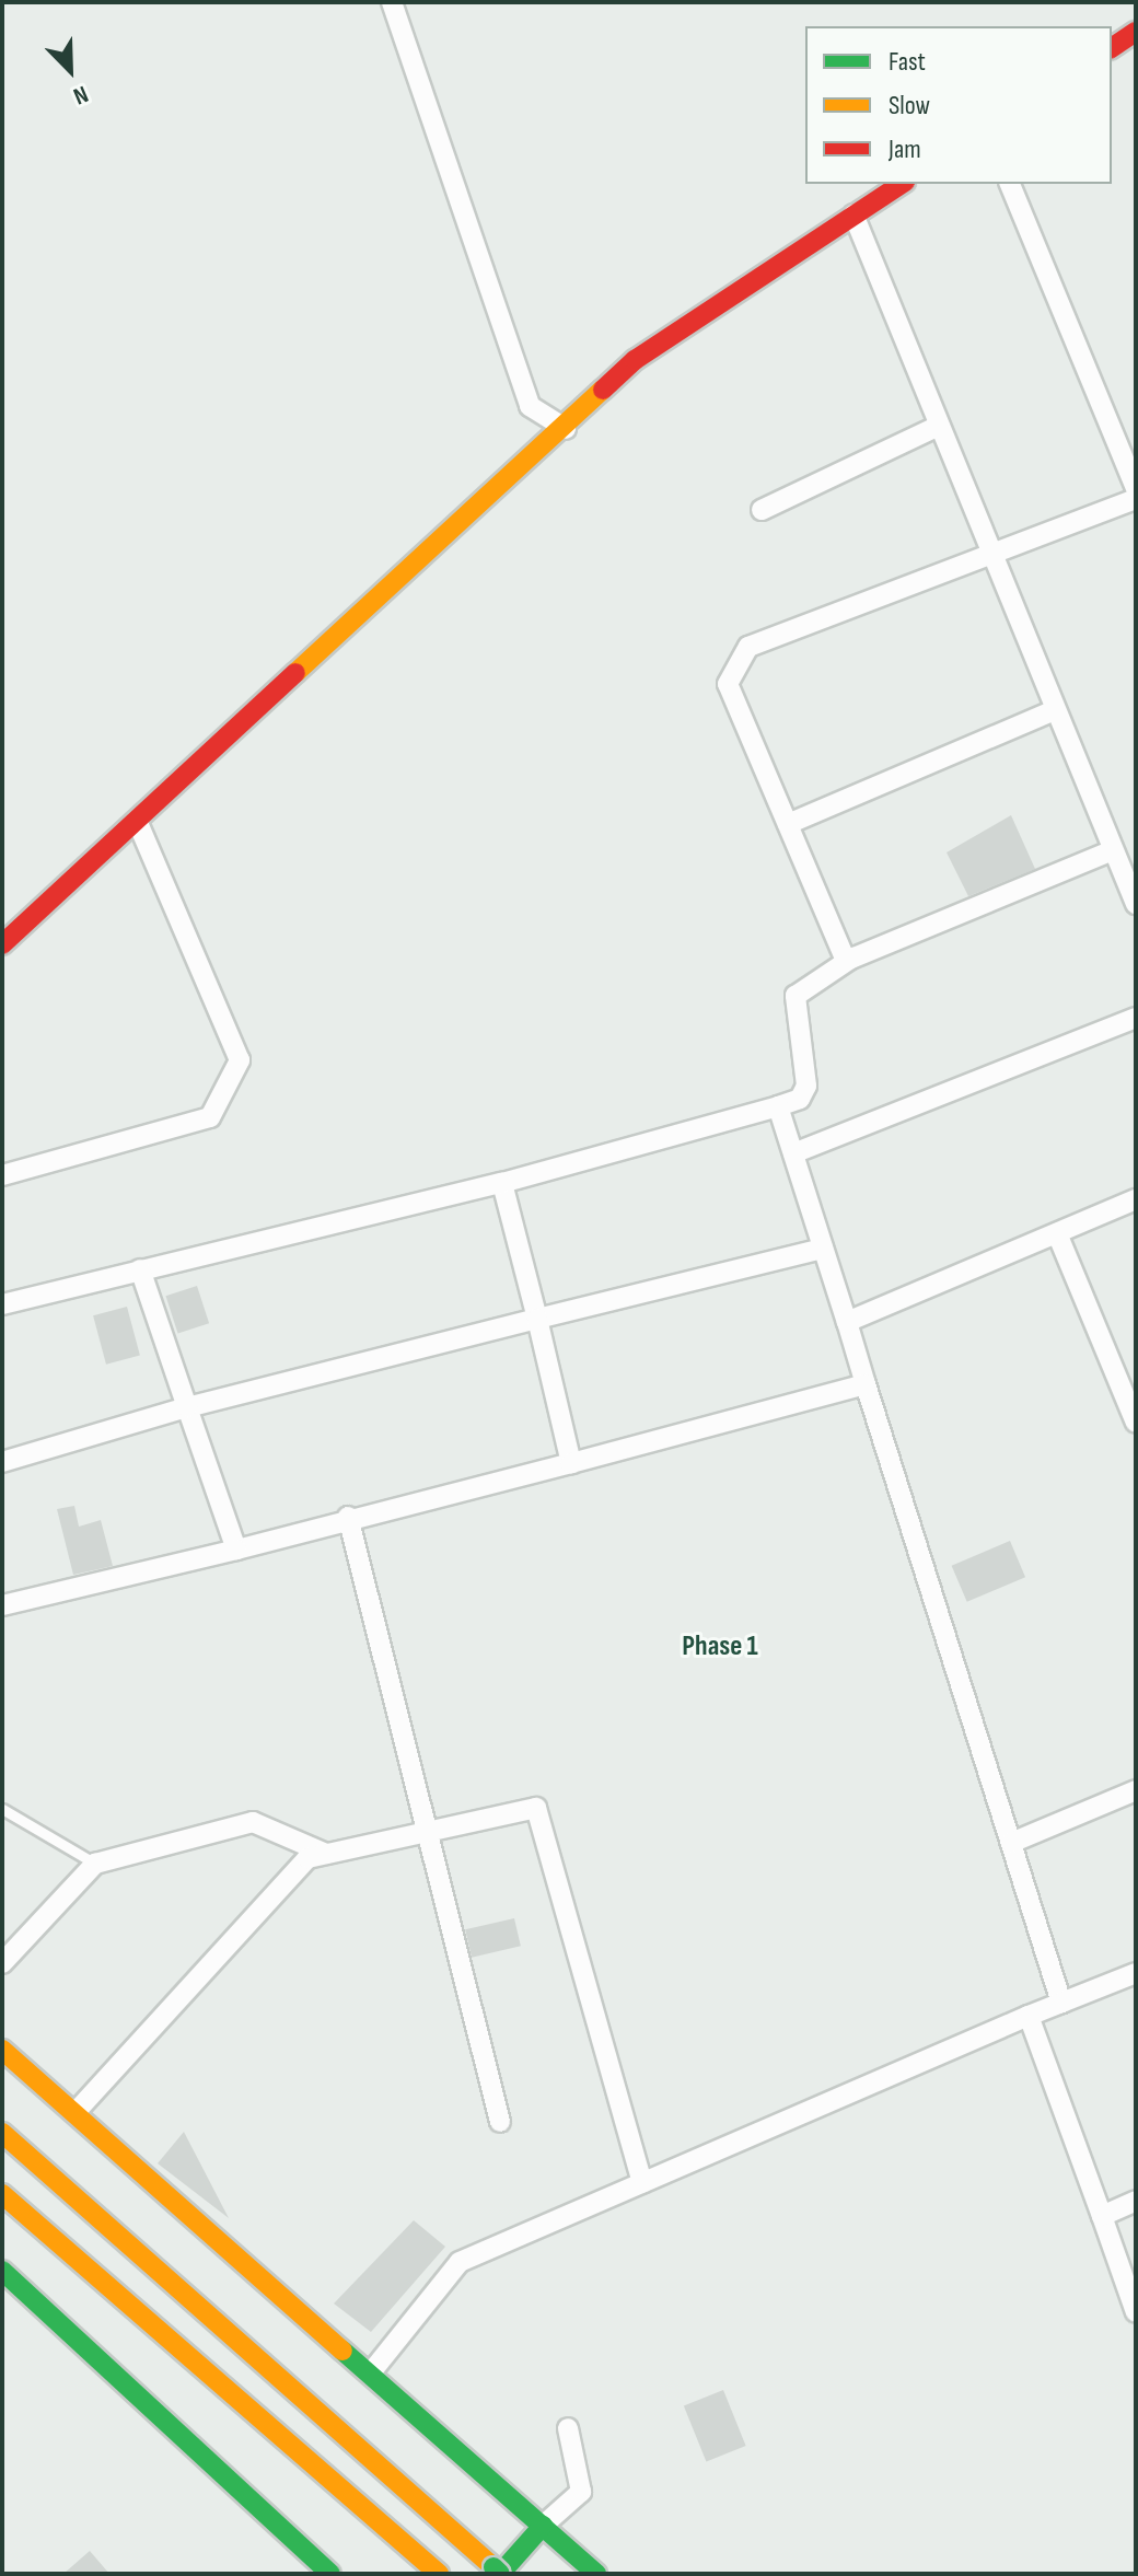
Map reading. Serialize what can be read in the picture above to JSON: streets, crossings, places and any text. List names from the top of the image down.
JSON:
{
  "districts": ["Phase 1"],
  "legend": ["Fast", "Slow", "Jam"],
  "north": "bottom right"
}
